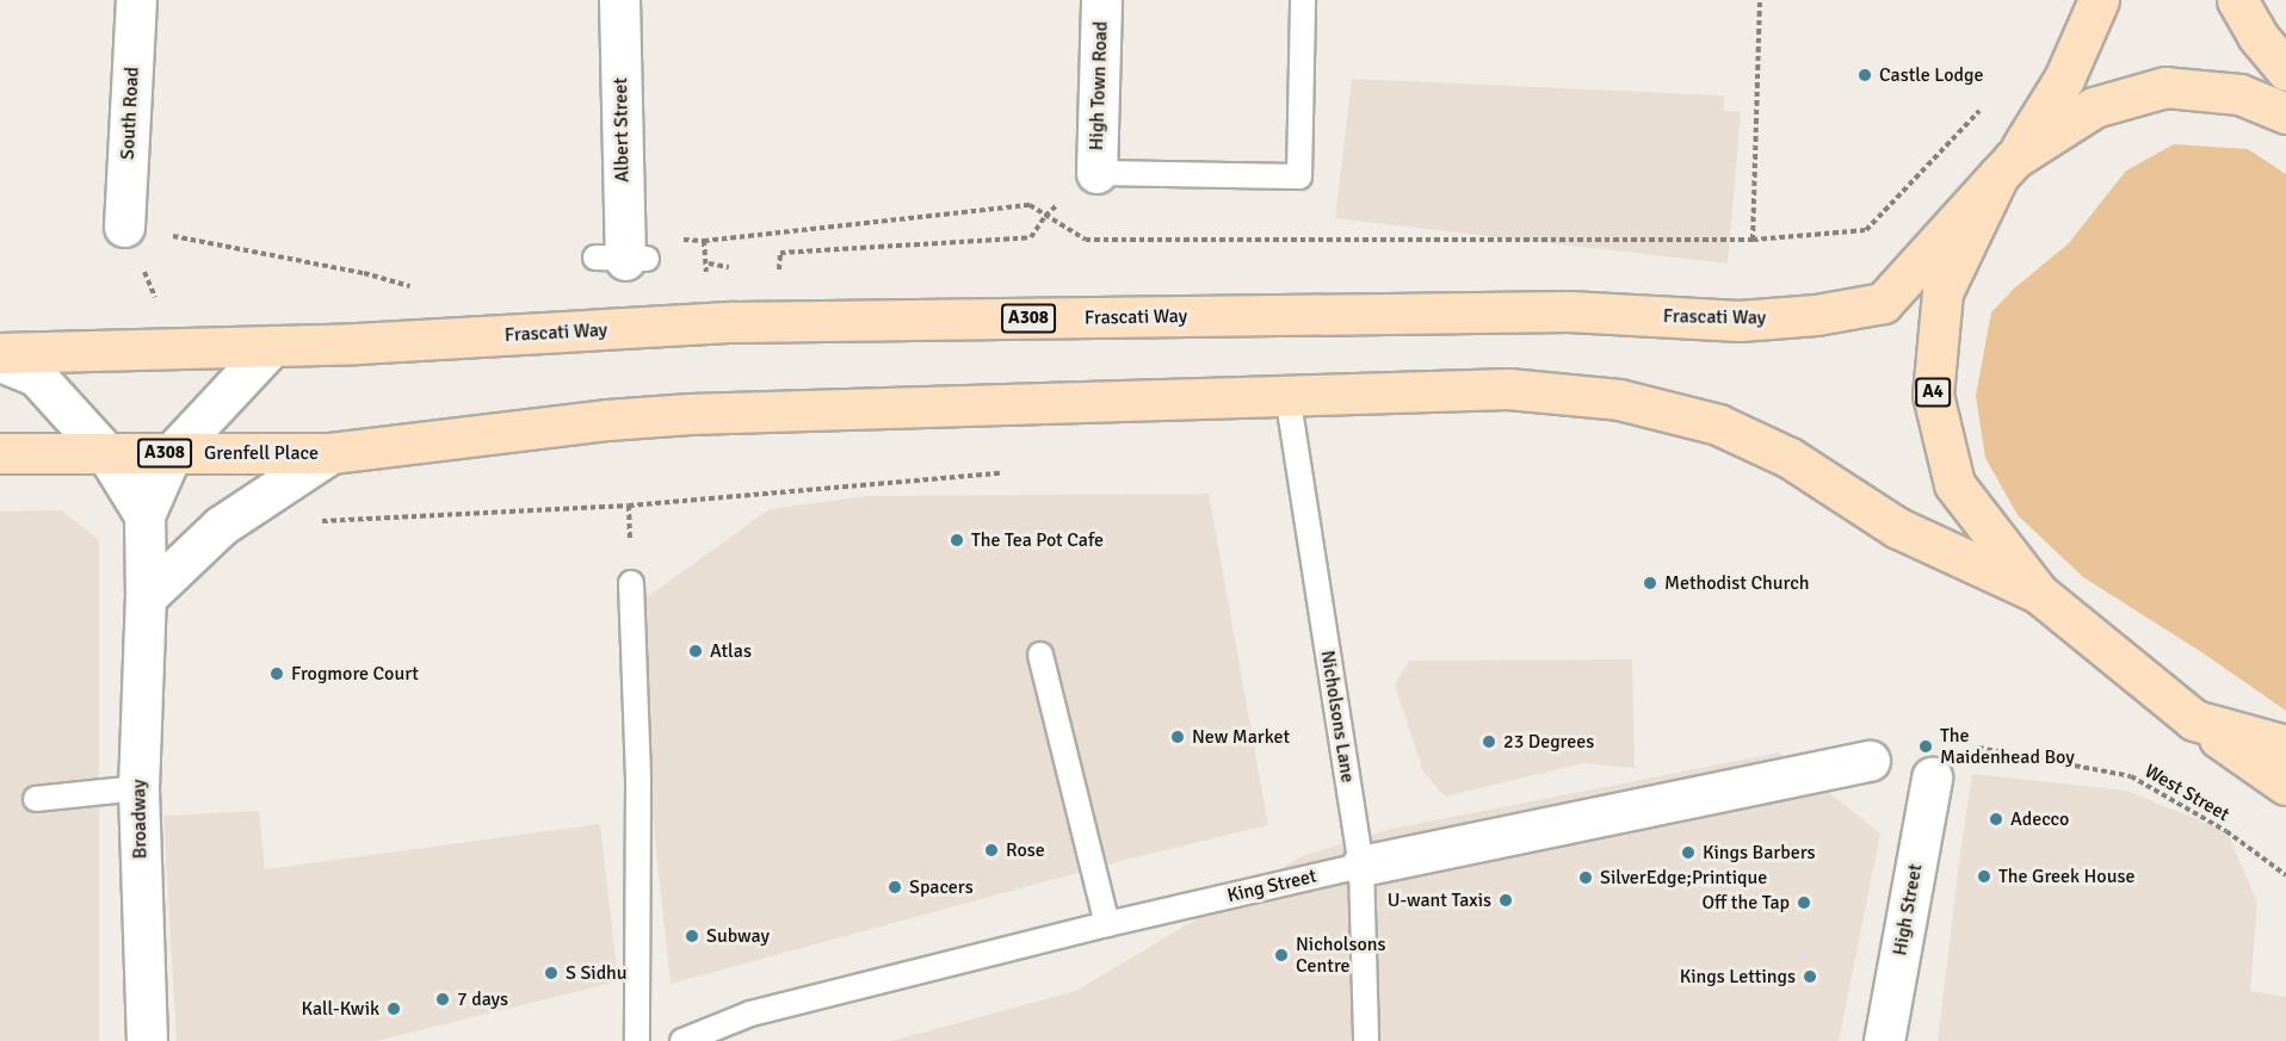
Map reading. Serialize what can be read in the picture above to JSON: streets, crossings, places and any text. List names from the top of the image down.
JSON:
{
  "streets": {
    "main road": [
      "Frascati Way",
      "A308",
      "A4",
      "Grenfell Place"
    ],
    "street": [
      "High Town Road",
      "South Road",
      "Albert Street",
      "Broadway",
      "King Street",
      "High Street"
    ],
    "lane": ["Nicholsons Lane"],
    "path": ["West Street"]
  },
  "crossings": [
    ["Frascati Way", "A4"],
    ["Frascati Way", "Broadway"],
    ["A308", "A4"],
    ["A308", "Grenfell Place"],
    ["A308", "Nicholsons Lane"],
    ["Grenfell Place", "Broadway"],
    ["Nicholsons Lane", "King Street"]
  ],
  "places": [
    "Castle Lodge",
    "The Tea Pot Cafe",
    "Methodist Church",
    "Atlas",
    "Frogmore Court",
    "New Market",
    "23 Degrees",
    "The Maidenhead Boy",
    "Adecco",
    "Rose",
    "Kings Barbers",
    "The Greek House",
    "SilverEdge;Printique",
    "Spacers",
    "U-want Taxis",
    "Off the Tap",
    "Subway",
    "Nicholsons Centre",
    "S Sidhu",
    "Kings Lettings",
    "7 days",
    "Kall-Kwik"
  ]
}
